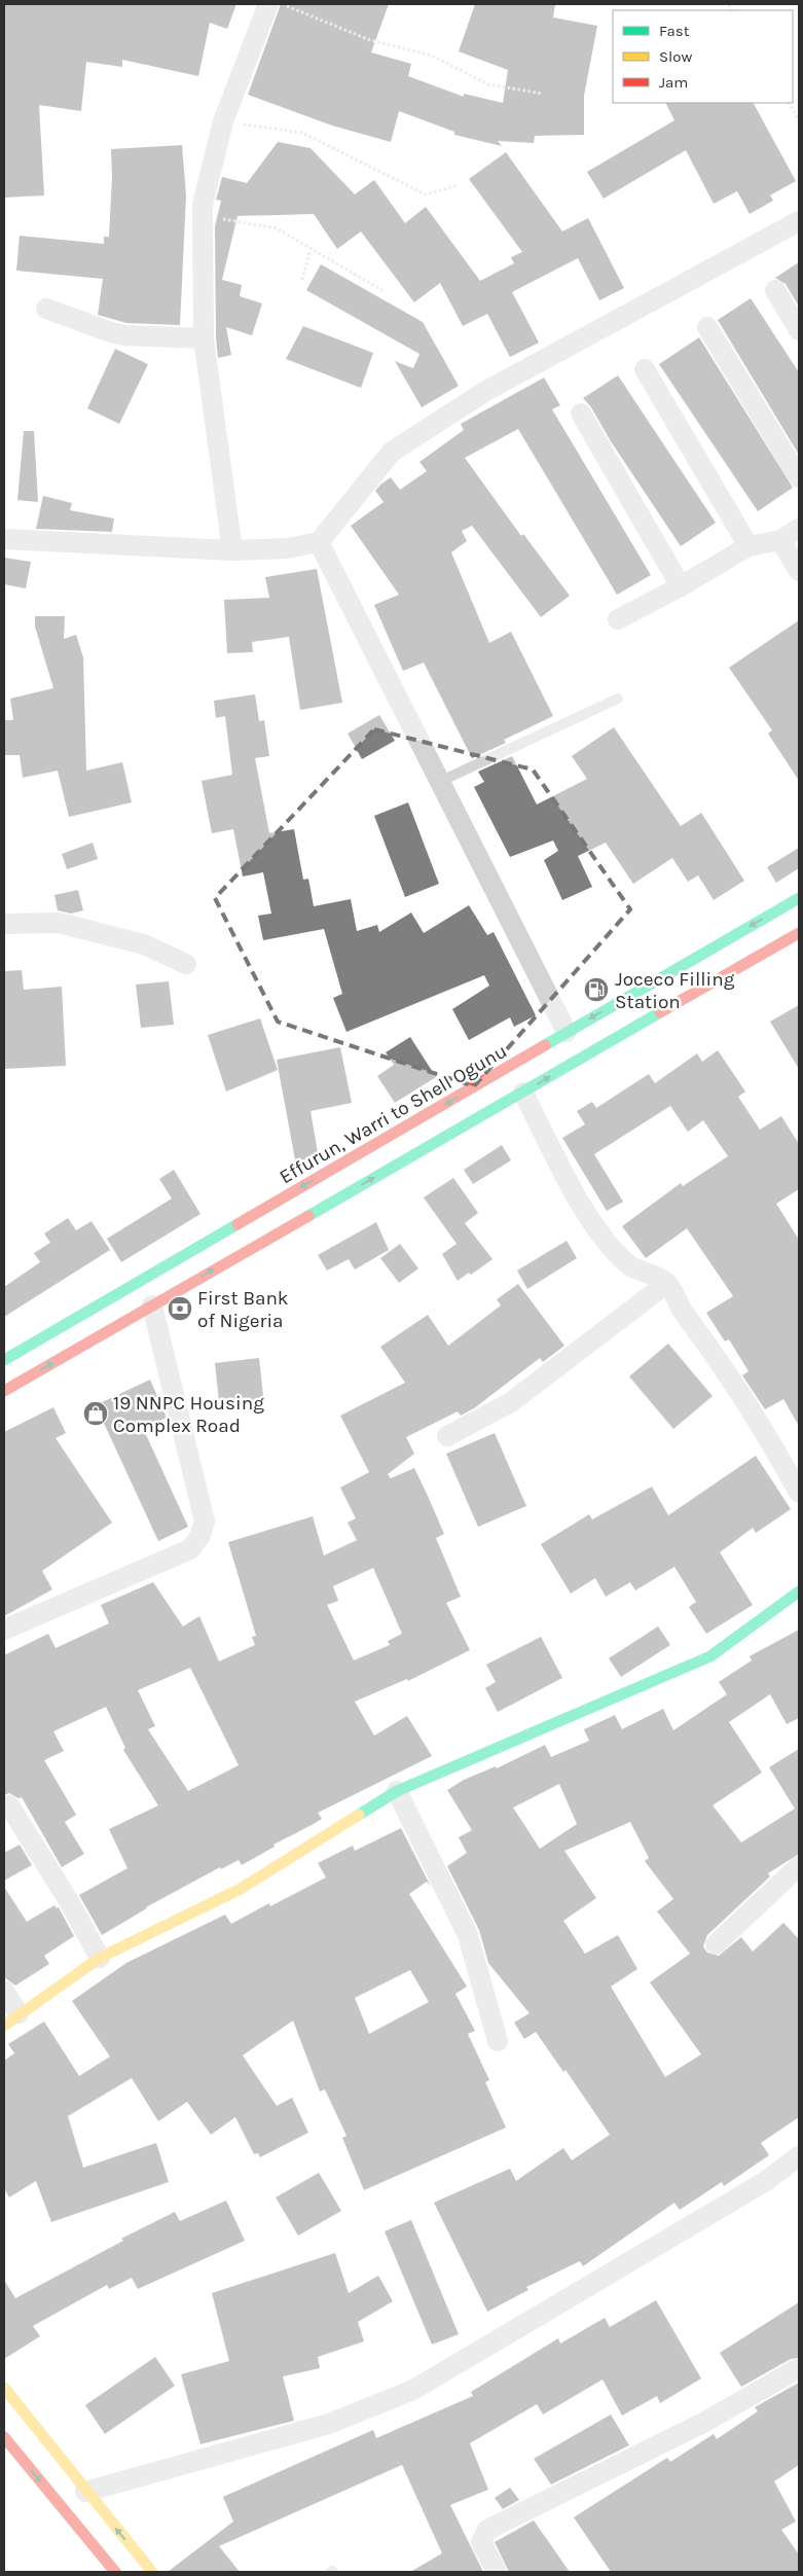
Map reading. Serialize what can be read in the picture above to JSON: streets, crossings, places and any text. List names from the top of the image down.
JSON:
{
  "streets": {
    "street": ["Effurun, Warri to Shell Ogunu"]
  },
  "places": {
    "fuel station": ["Joceco Filling Station"],
    "bank": ["First Bank of Nigeria"],
    "shop": ["19 NNPC Housing Complex Road"]
  },
  "legend": ["Fast", "Slow", "Jam"]
}
